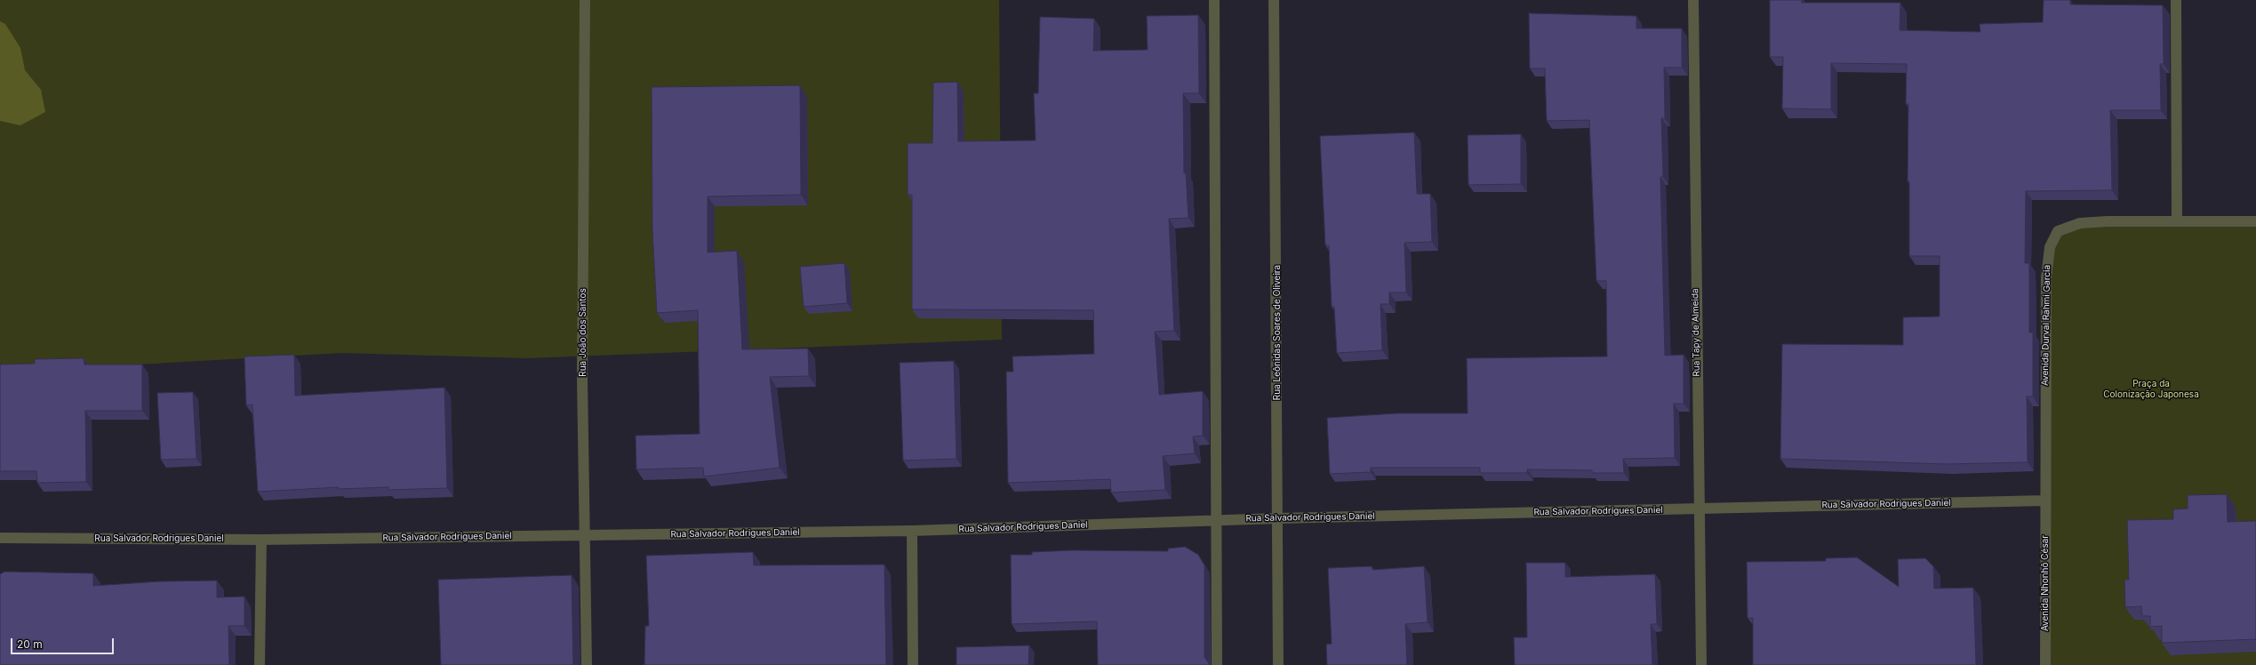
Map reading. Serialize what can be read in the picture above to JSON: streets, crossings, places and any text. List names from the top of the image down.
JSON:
{
  "streets": {
    "street": [
      "Avenida Durval Rahmi Garcia",
      "Rua João dos Santos",
      "Rua Leônidas Soares de Oliveira",
      "Rua Tapy de Almeida",
      "Rua Salvador Rodrigues Daniel",
      "Avenida Nhonhô César"
    ]
  },
  "crossings": [
    ["Avenida Durval Rahmi Garcia", "Rua Salvador Rodrigues Daniel"],
    ["Avenida Durval Rahmi Garcia", "Avenida Nhonhô César"],
    ["Rua João dos Santos", "Rua Salvador Rodrigues Daniel"],
    ["Rua Leônidas Soares de Oliveira", "Rua Salvador Rodrigues Daniel"],
    ["Rua Tapy de Almeida", "Rua Salvador Rodrigues Daniel"],
    ["Rua Salvador Rodrigues Daniel", "Avenida Nhonhô César"]
  ],
  "parks": ["Praça da Colonização Japonesa"],
  "scale_bar": "20 m"
}
